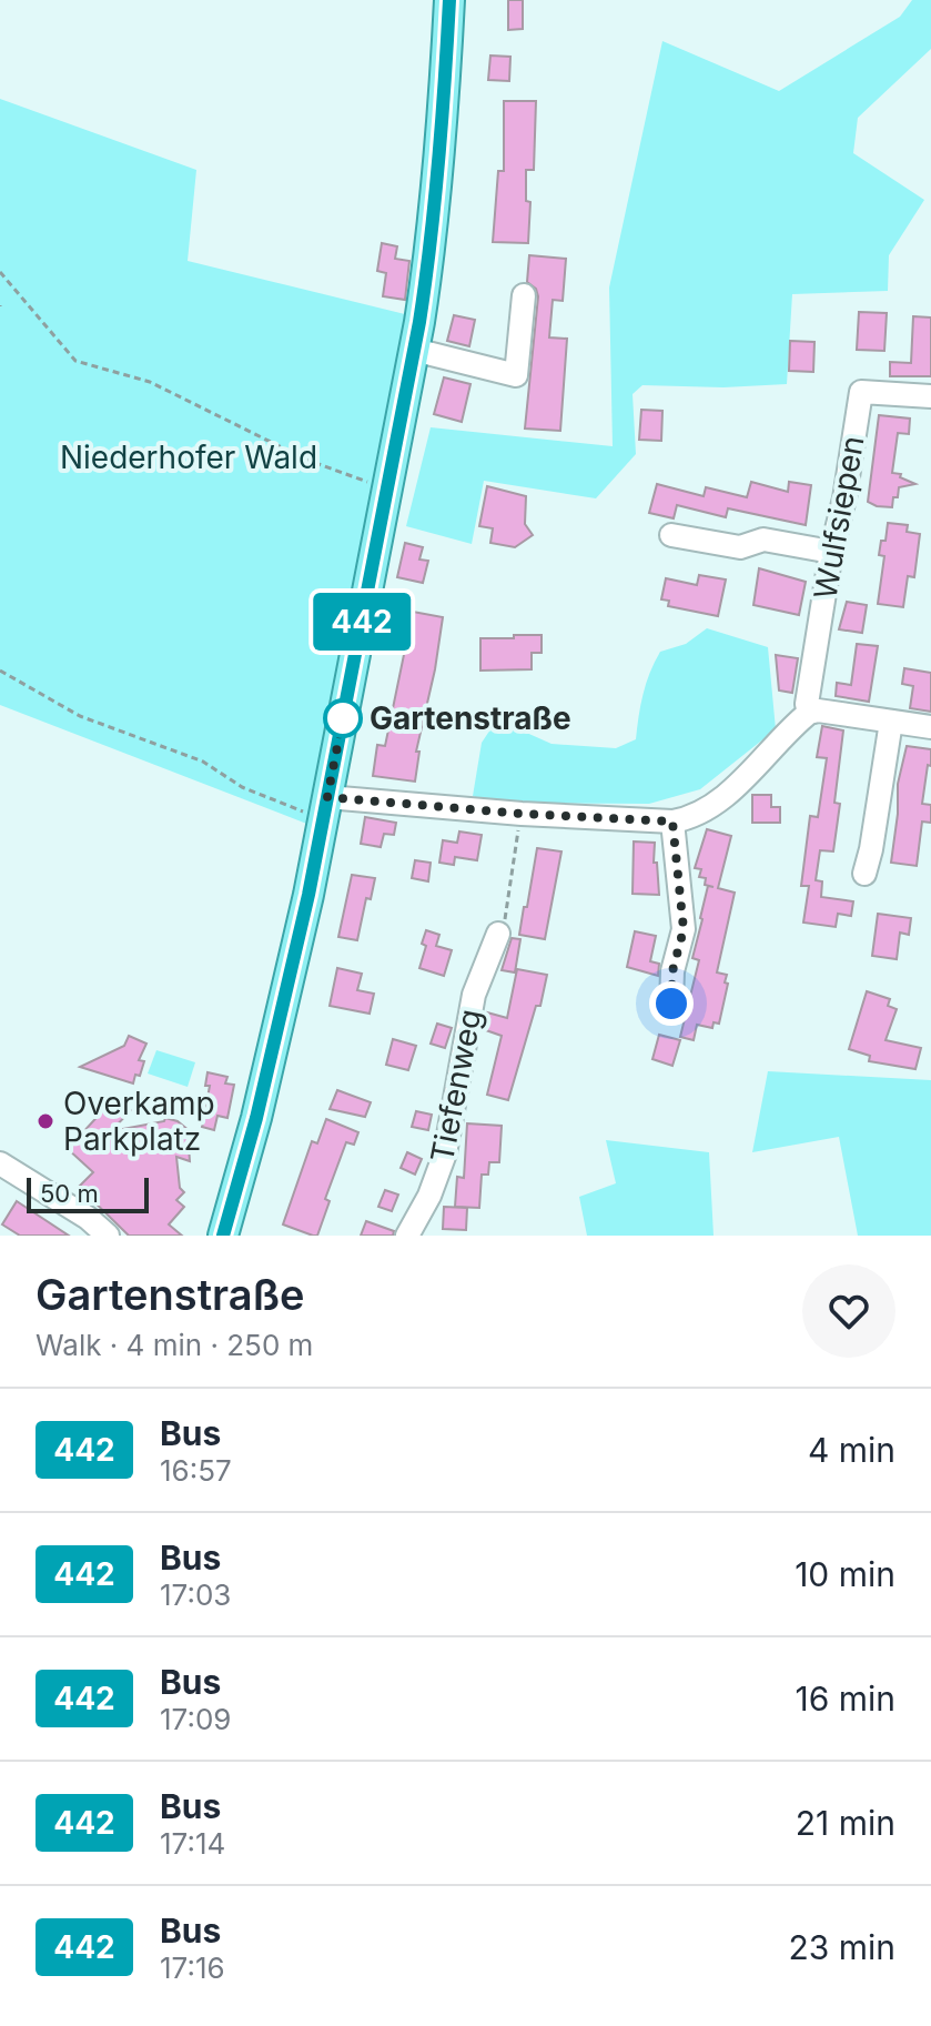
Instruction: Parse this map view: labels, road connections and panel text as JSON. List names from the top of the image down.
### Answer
{
  "streets": {
    "street": ["Wulfsiepen", "Tiefenweg"]
  },
  "parks": ["Niederhofer Wald"],
  "places": ["Gartenstraße", "Overkamp Parkplatz"],
  "lines": ["bus line 442"],
  "scale_bar": "50 m",
  "page": {
    "on_map": "442",
    "scale": "50 m",
    "heading": ["Gartenstraße", "Walk · 4 min · 250 m"],
    "list": [
      {
        "mark": "442",
        "name": "Bus",
        "note": "16:57",
        "value": "4 min"
      },
      {
        "mark": "442",
        "name": "Bus",
        "note": "17:03",
        "value": "10 min"
      },
      {
        "mark": "442",
        "name": "Bus",
        "note": "17:09",
        "value": "16 min"
      },
      {
        "mark": "442",
        "name": "Bus",
        "note": "17:14",
        "value": "21 min"
      },
      {
        "mark": "442",
        "name": "Bus",
        "note": "17:16",
        "value": "23 min"
      }
    ]
  }
}
